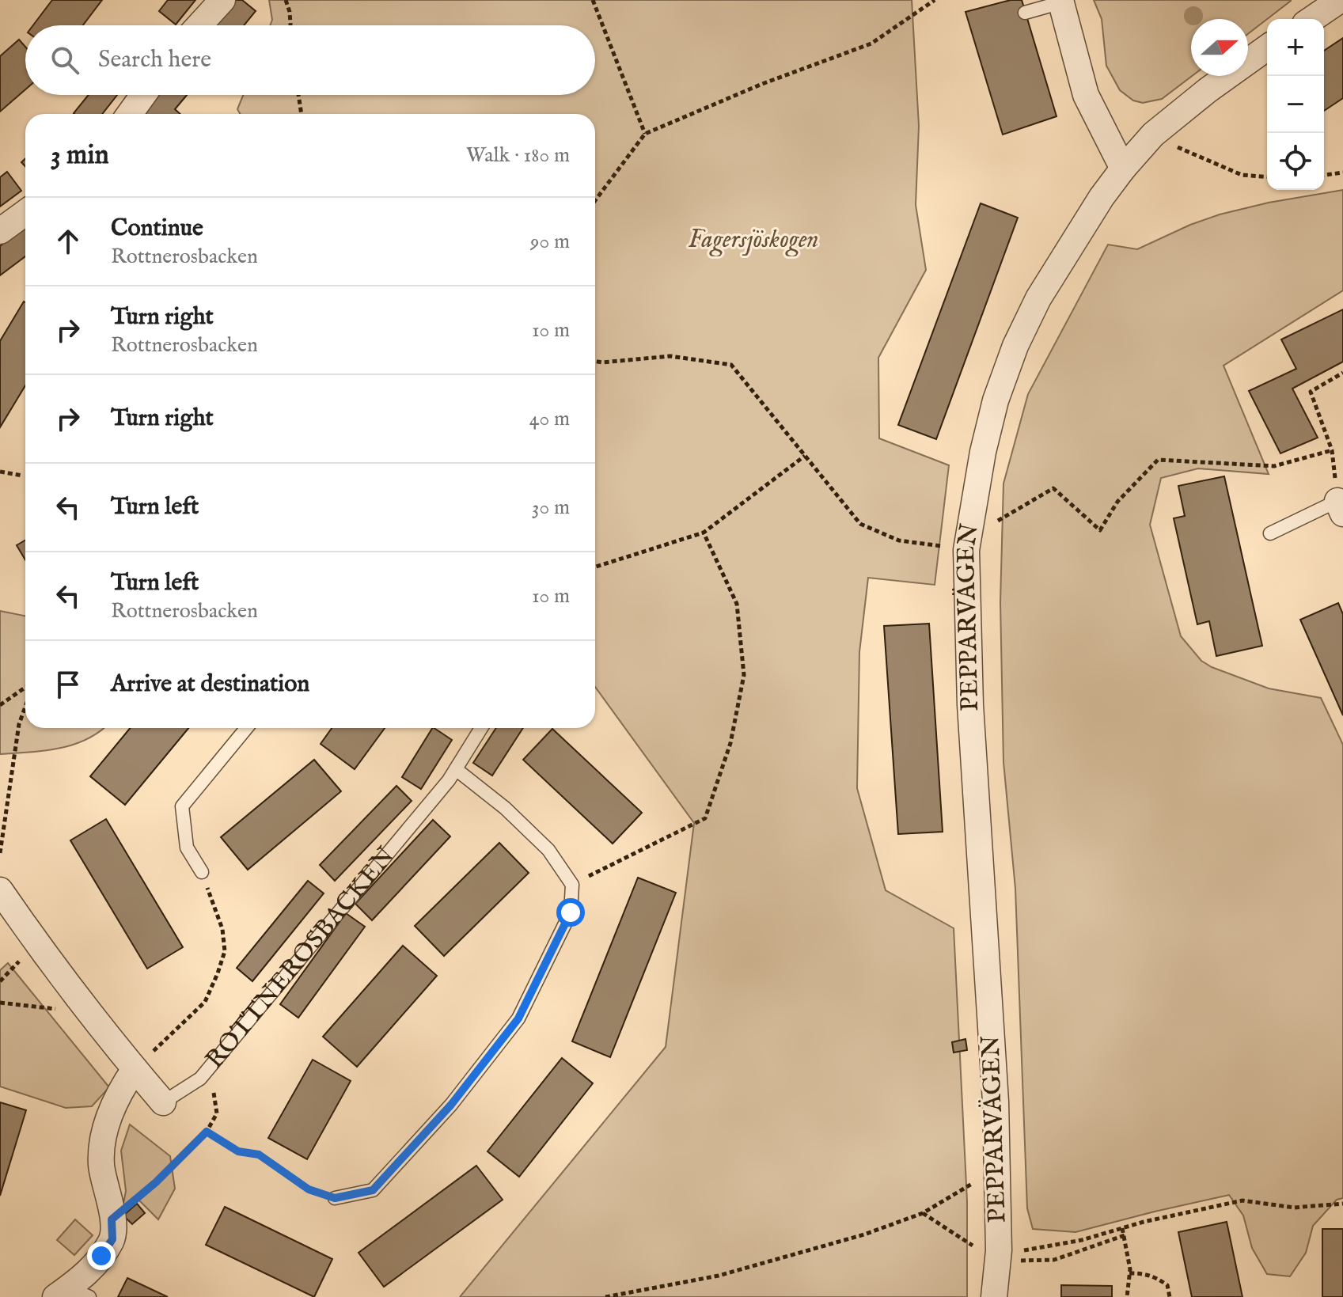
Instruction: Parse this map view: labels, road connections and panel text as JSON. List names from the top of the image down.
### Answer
{
  "streets": {
    "street": ["PEPPARVÄGEN", "ROTTNEROSBACKEN"]
  },
  "parks": ["Fagersjöskogen"],
  "north": "right",
  "page": {
    "map_buttons": ["+", "−"],
    "search": "Search here",
    "heading": ["3 min", "Walk · 180 m"],
    "list": [
      ["Continue", "Rottnerosbacken", "90 m"],
      ["Turn right", "Rottnerosbacken", "10 m"],
      ["Turn right", "40 m"],
      ["Turn left", "30 m"],
      ["Turn left", "Rottnerosbacken", "10 m"],
      "Arrive at destination"
    ]
  }
}
